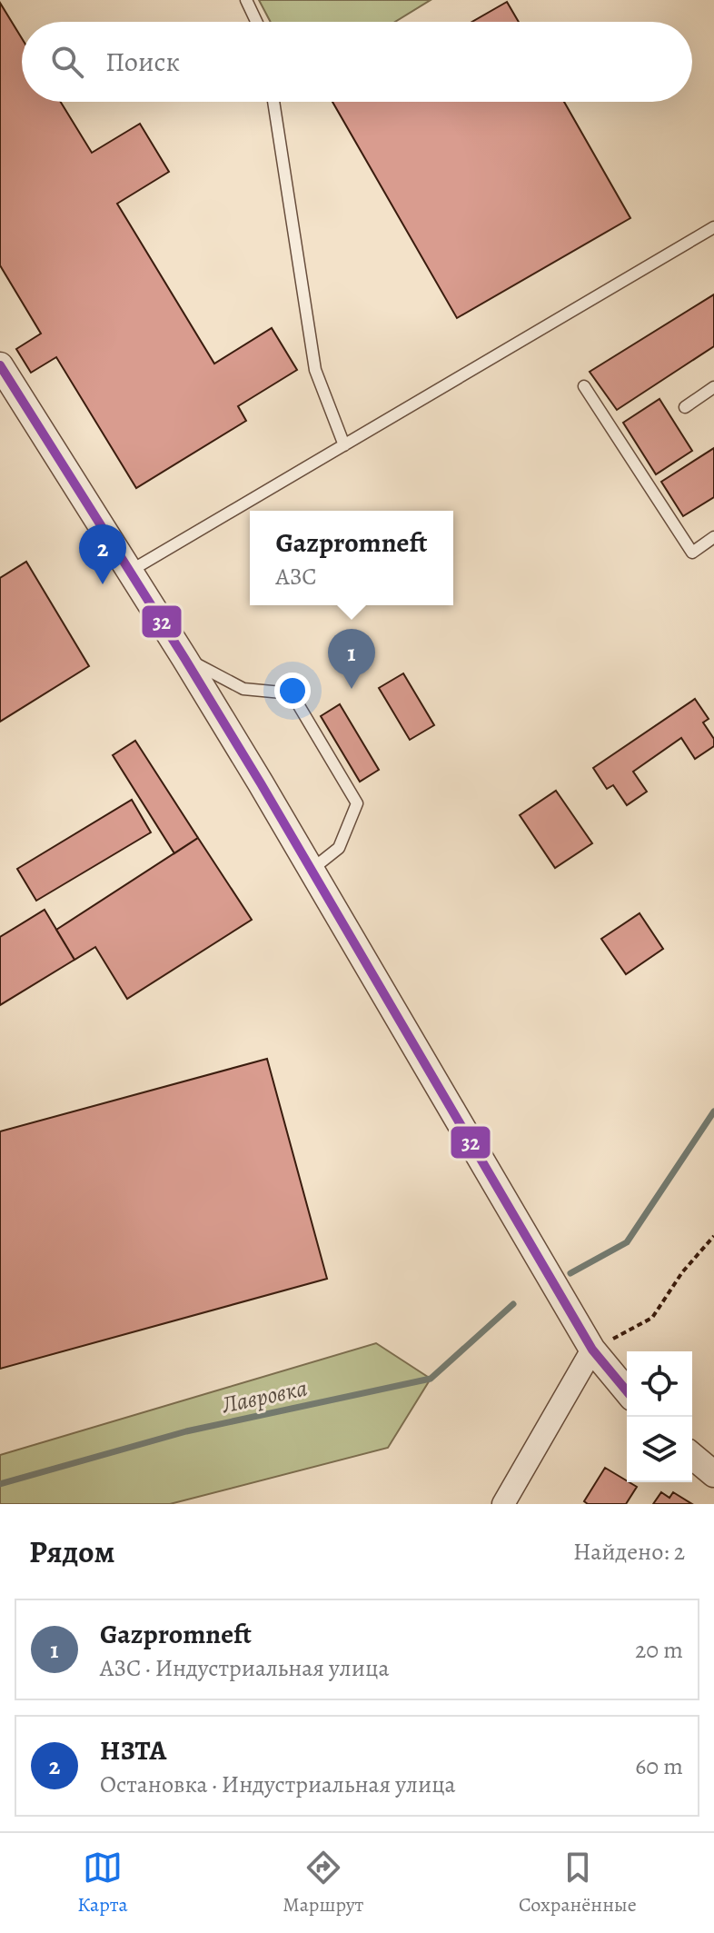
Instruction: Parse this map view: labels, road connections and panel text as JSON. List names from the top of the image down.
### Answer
{
  "water": ["Лавровка"],
  "lines": ["transit line 32"],
  "page": {
    "search": "Поиск",
    "popup": ["Gazpromneft", "АЗС"],
    "pins": ["2", "1"],
    "heading": ["Рядом", "Найдено: 2"],
    "list": [
      {
        "mark": "1",
        "name": "Gazpromneft",
        "note": "АЗС · Индустриальная улица",
        "value": "20 m"
      },
      {
        "mark": "2",
        "name": "НЗТА",
        "note": "Остановка · Индустриальная улица",
        "value": "60 m"
      }
    ],
    "nav": ["Карта", "Маршрут", "Сохранённые"]
  }
}
